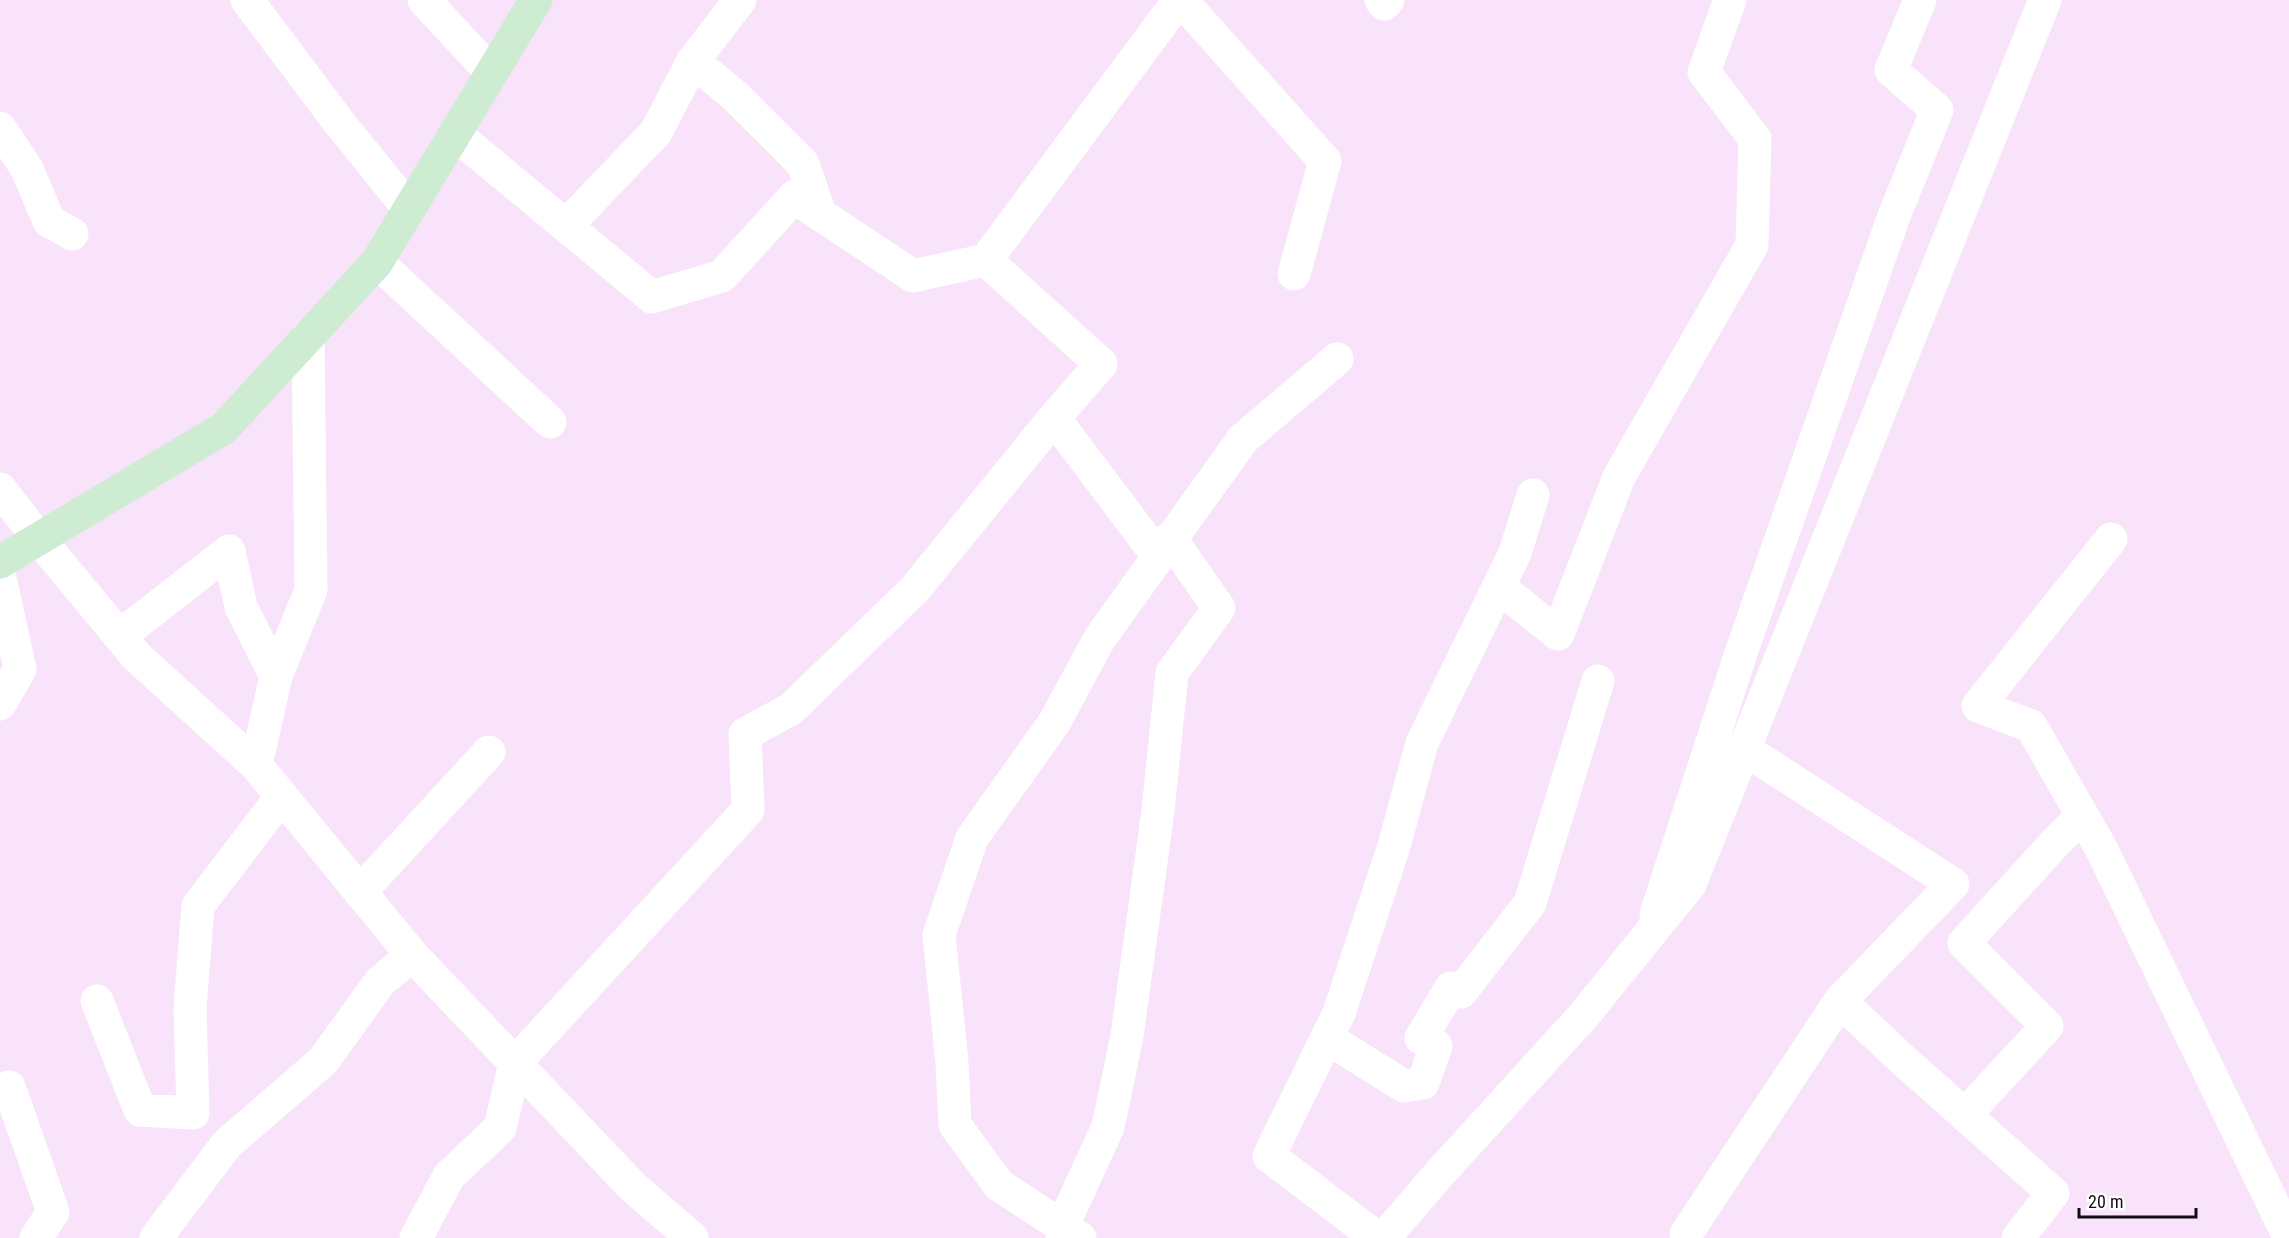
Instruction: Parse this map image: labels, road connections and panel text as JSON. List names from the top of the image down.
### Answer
{
  "scale_bar": "20 m"
}
